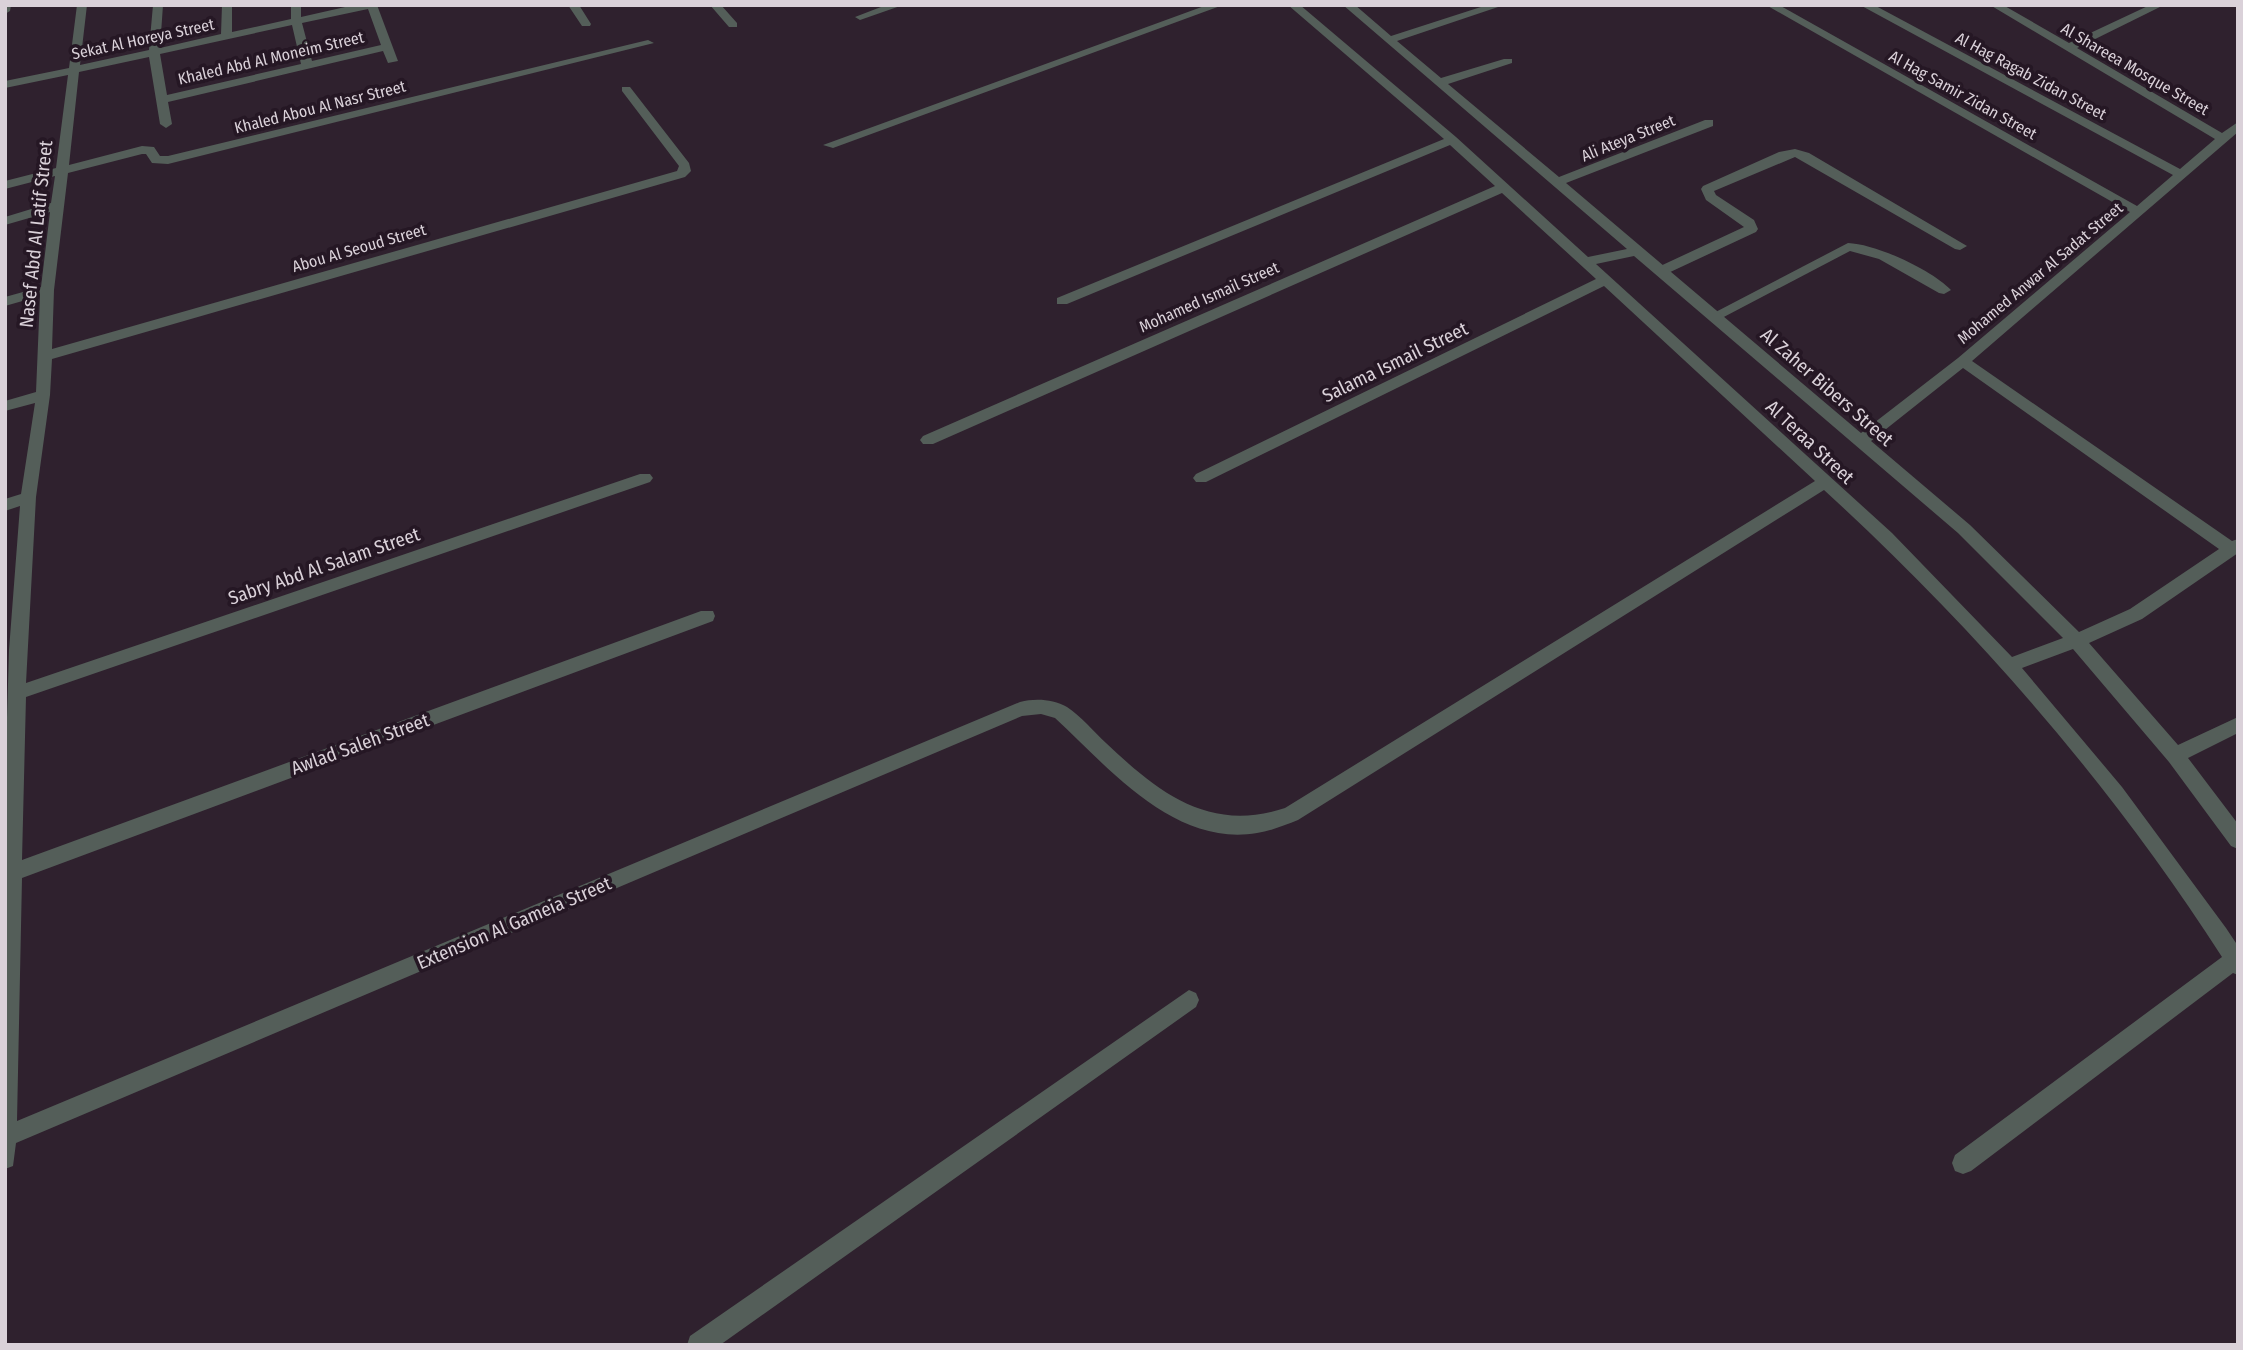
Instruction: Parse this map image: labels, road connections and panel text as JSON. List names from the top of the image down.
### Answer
{
  "streets": {
    "street": [
      "Sekat Al Horeya Street",
      "Khaled Abd Al Moneim Street",
      "Al Shareea Mosque Street",
      "Al Hag Ragab Zidan Street",
      "Al Hag Samir Zidan Street",
      "Khaled Abou Al Nasr Street",
      "Ali Ateya Street",
      "Nasef Abd Al Latif Street",
      "Abou Al Seoud Street",
      "Mohamed Anwar Al Sadat Street",
      "Mohamed Ismail Street",
      "Salama Ismail Street",
      "Al Zaher Bibers Street",
      "Al Teraa Street",
      "Sabry Abd Al Salam Street",
      "Awlad Saleh Street",
      "Extension Al Gameia Street"
    ]
  },
  "crossings": [
    ["Sekat Al Horeya Street", "Nasef Abd Al Latif Street"],
    ["Al Shareea Mosque Street", "Mohamed Anwar Al Sadat Street"],
    ["Al Hag Ragab Zidan Street", "Mohamed Anwar Al Sadat Street"],
    ["Al Hag Samir Zidan Street", "Mohamed Anwar Al Sadat Street"],
    ["Khaled Abou Al Nasr Street", "Nasef Abd Al Latif Street"],
    ["Ali Ateya Street", "Al Zaher Bibers Street"],
    ["Nasef Abd Al Latif Street", "Abou Al Seoud Street"],
    ["Nasef Abd Al Latif Street", "Sabry Abd Al Salam Street"],
    ["Nasef Abd Al Latif Street", "Awlad Saleh Street"],
    ["Nasef Abd Al Latif Street", "Extension Al Gameia Street"],
    ["Mohamed Anwar Al Sadat Street", "Al Zaher Bibers Street"],
    ["Mohamed Ismail Street", "Al Teraa Street"],
    ["Salama Ismail Street", "Al Teraa Street"],
    ["Al Teraa Street", "Extension Al Gameia Street"]
  ]
}
